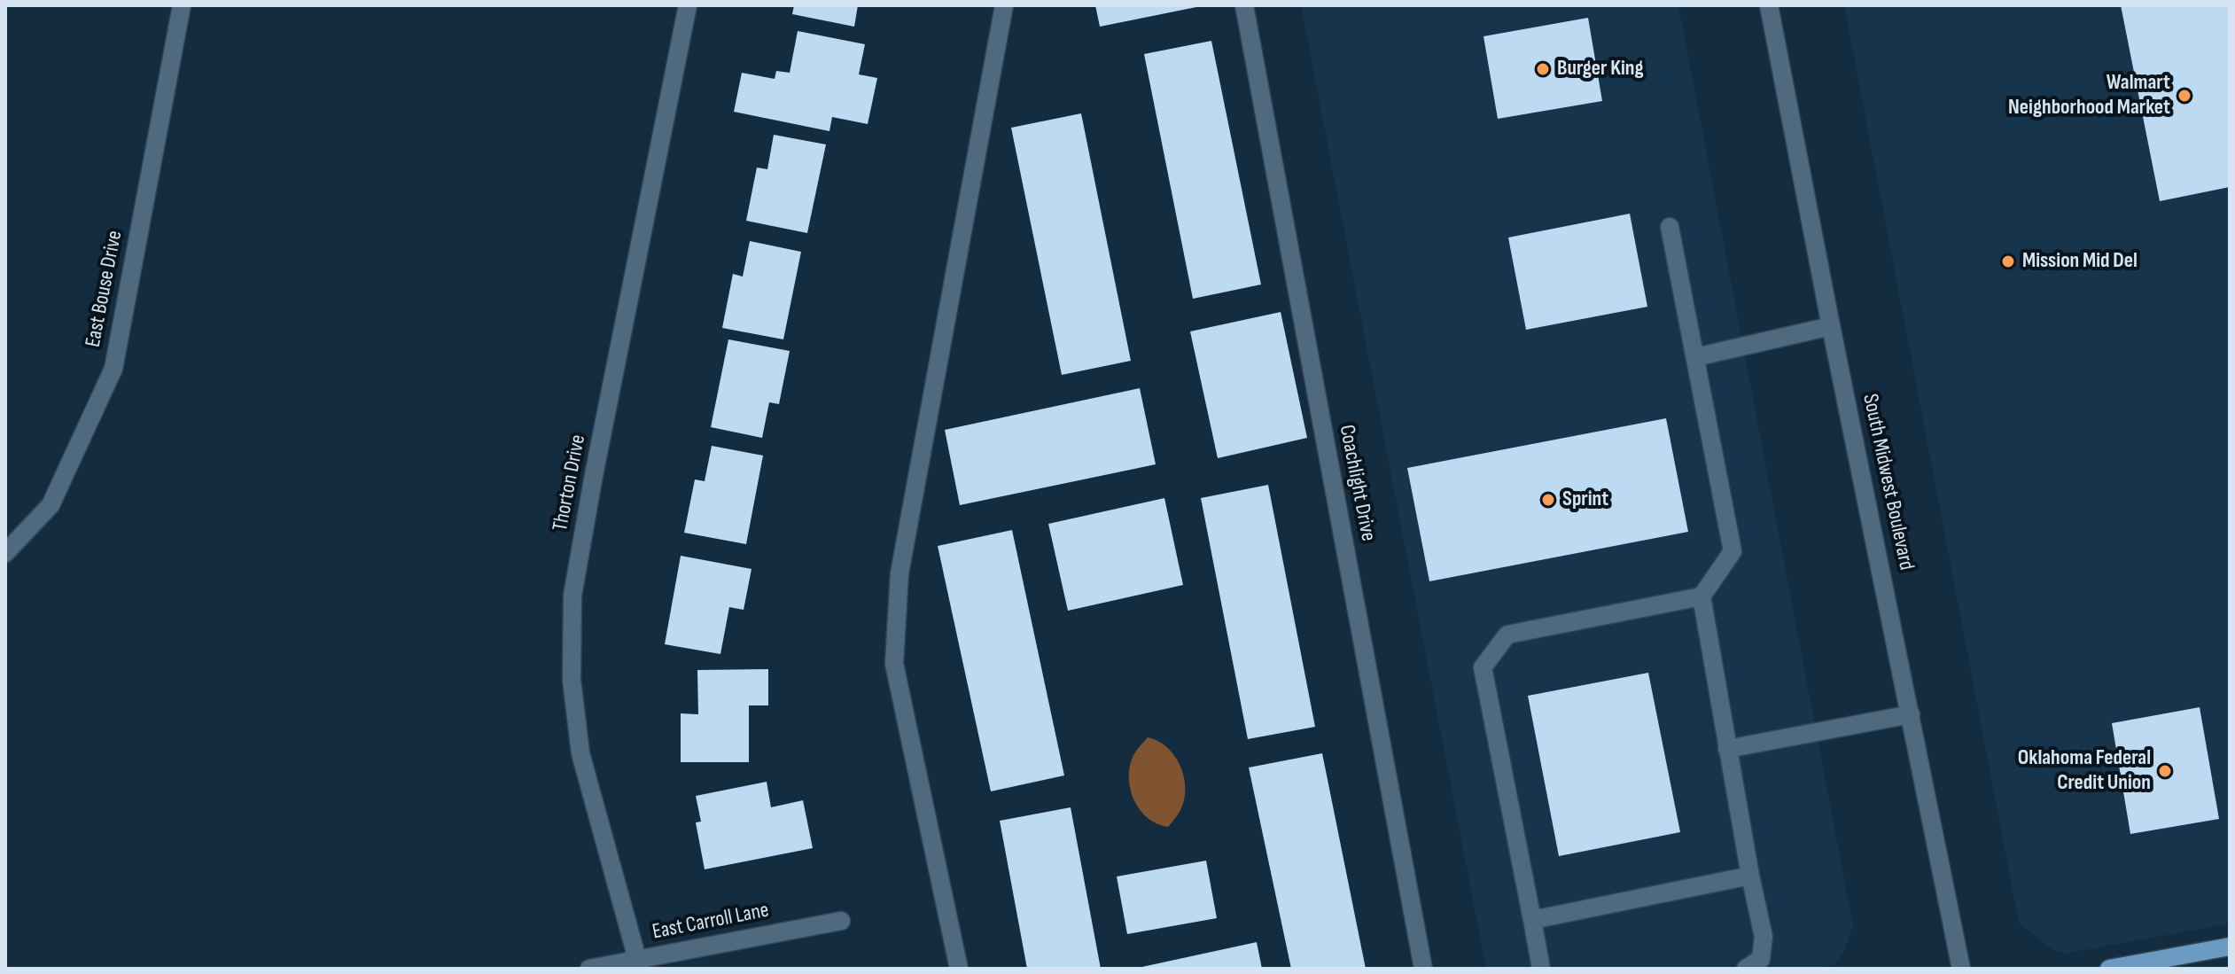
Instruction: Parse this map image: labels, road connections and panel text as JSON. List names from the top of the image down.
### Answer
{
  "streets": {
    "street": [
      "East Bouse Drive",
      "South Midwest Boulevard",
      "Thorton Drive",
      "Coachlight Drive",
      "East Carroll Lane"
    ]
  },
  "crossings": [
    ["Thorton Drive", "East Carroll Lane"]
  ],
  "places": [
    "Burger King",
    "Walmart Neighborhood Market",
    "Mission Mid Del",
    "Sprint",
    "Oklahoma Federal Credit Union"
  ]
}
